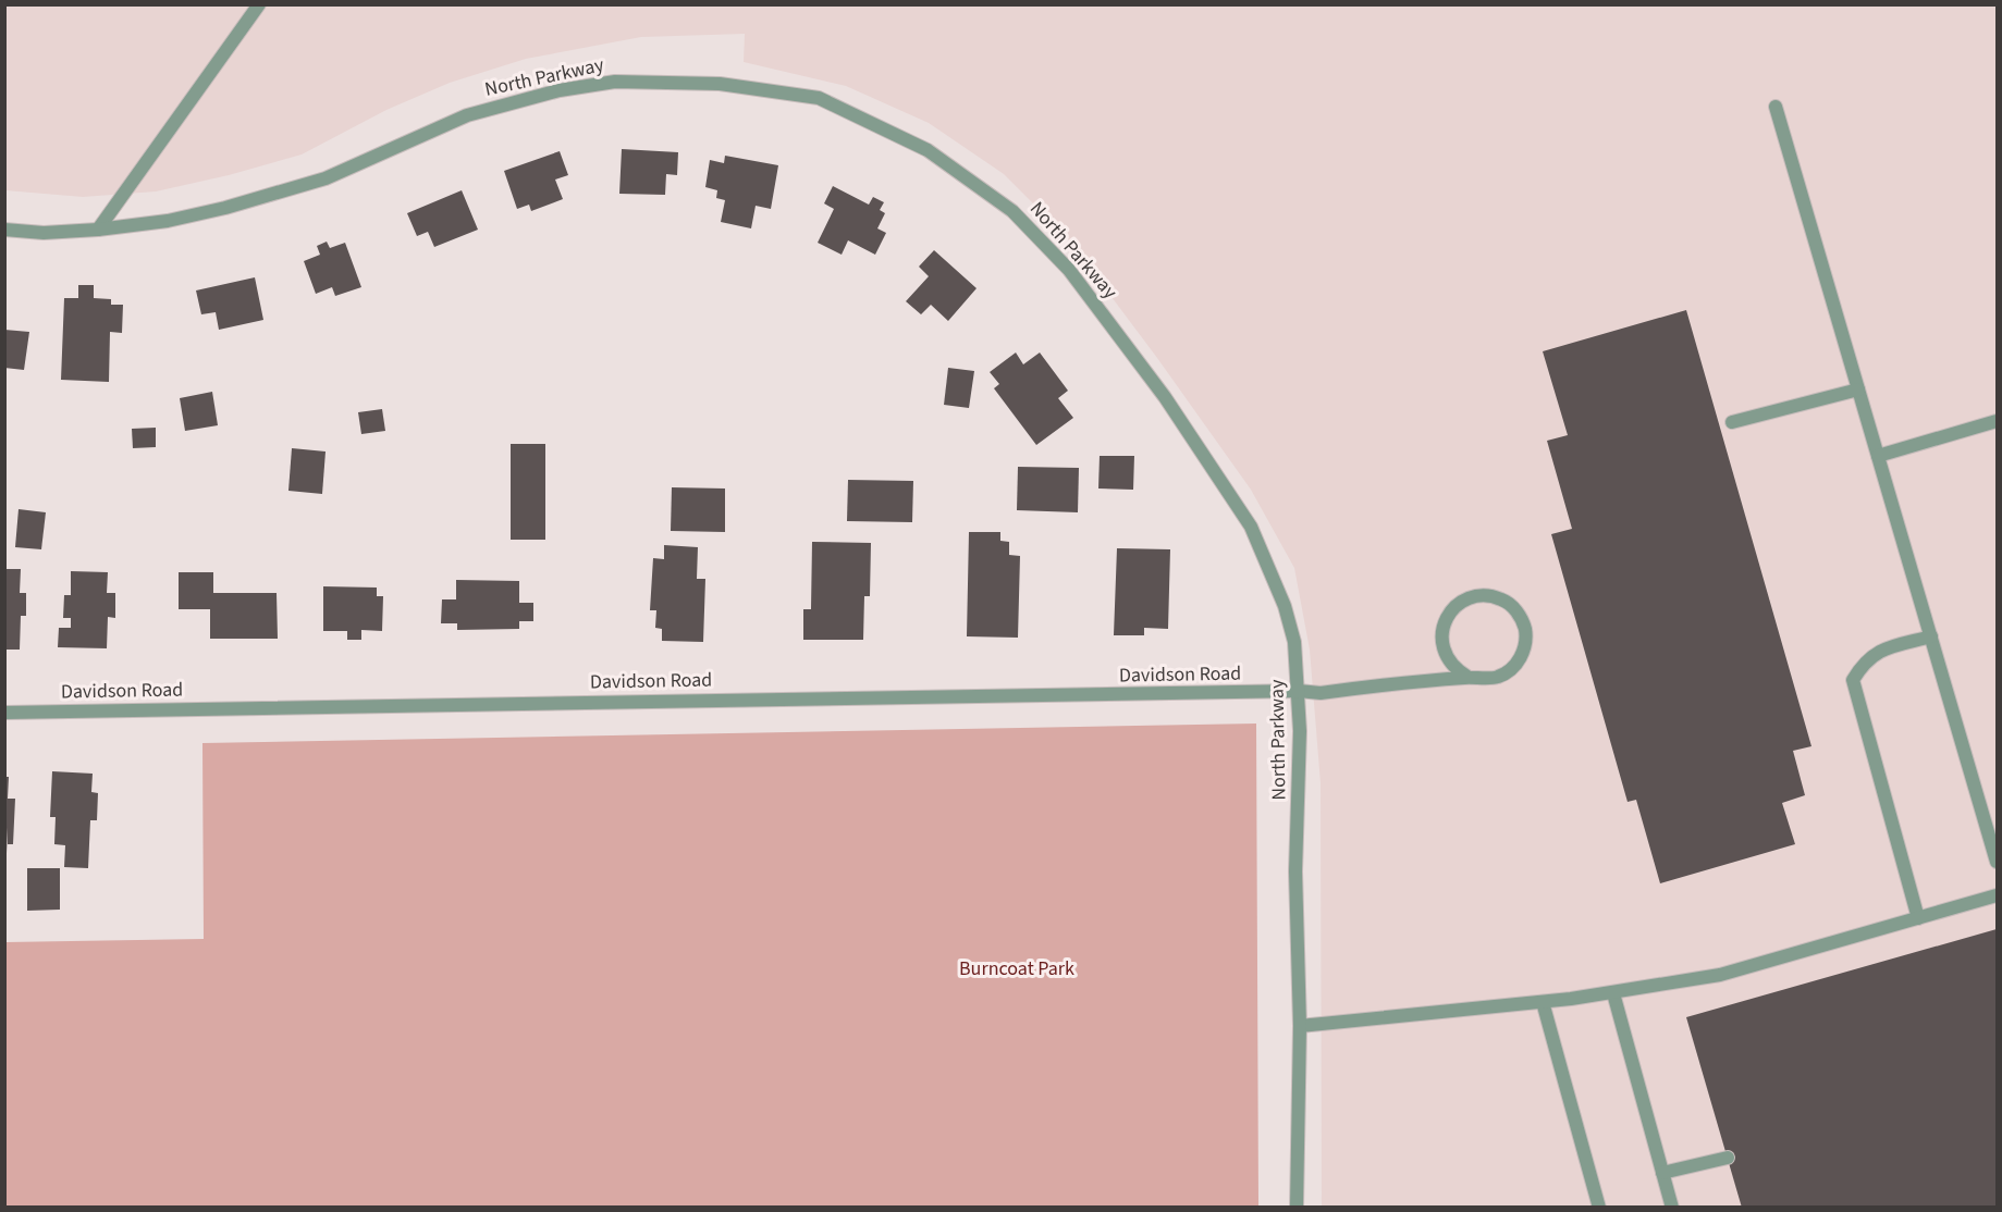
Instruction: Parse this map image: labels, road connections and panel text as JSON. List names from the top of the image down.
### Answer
{
  "streets": {
    "street": ["North Parkway", "Davidson Road"]
  },
  "crossings": [
    ["North Parkway", "Davidson Road"]
  ],
  "parks": ["Burncoat Park"]
}
